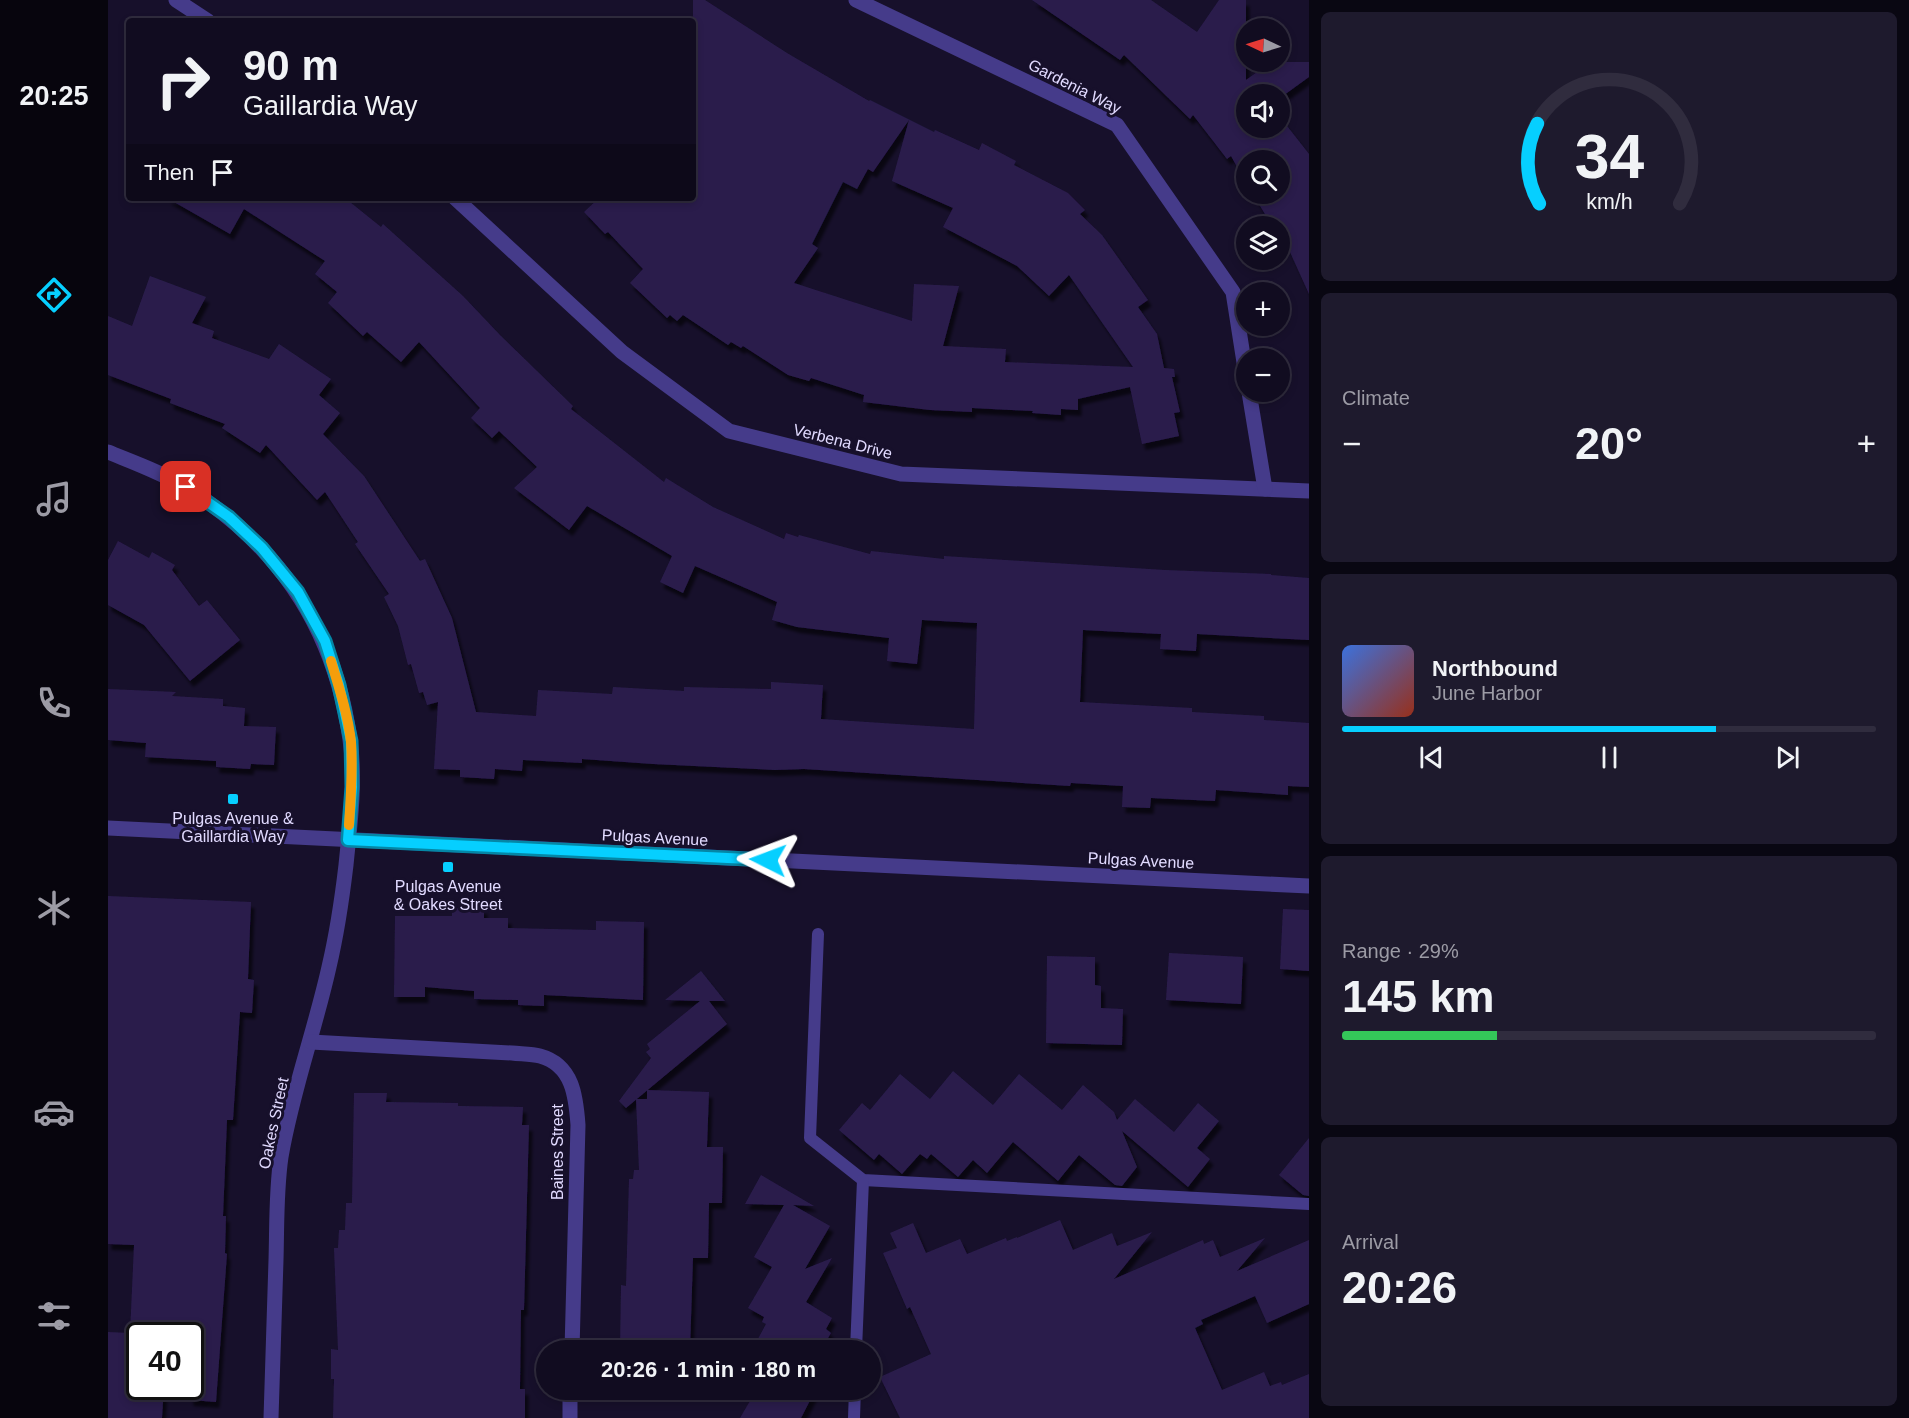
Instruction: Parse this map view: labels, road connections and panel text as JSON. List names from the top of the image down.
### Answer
{
  "streets": {
    "street": [
      "Gardenia Way",
      "Verbena Drive",
      "Pulgas Avenue",
      "Oakes Street",
      "Baines Street"
    ]
  },
  "crossings": [
    ["Pulgas Avenue", "Oakes Street"],
    ["Oakes Street", "Baines Street"]
  ],
  "places": {
    "transit": ["Pulgas Avenue & Gaillardia Way", "Pulgas Avenue & Oakes Street"]
  },
  "north": "left",
  "page": {
    "tabs": "20:25",
    "map_buttons": ["+", "−"],
    "turn": ["90 m", "Gaillardia Way"],
    "then": "Then",
    "tile": [
      "Climate",
      ["Range · 29%", "145 km"],
      ["Arrival", "20:26"]
    ],
    "heat": ["−", "20°", "+"],
    "song": ["Northbound", "June Harbor"],
    "limit": "40",
    "trip": "20:26 · 1 min · 180 m",
    "gauge": ["34", "km/h"]
  }
}
